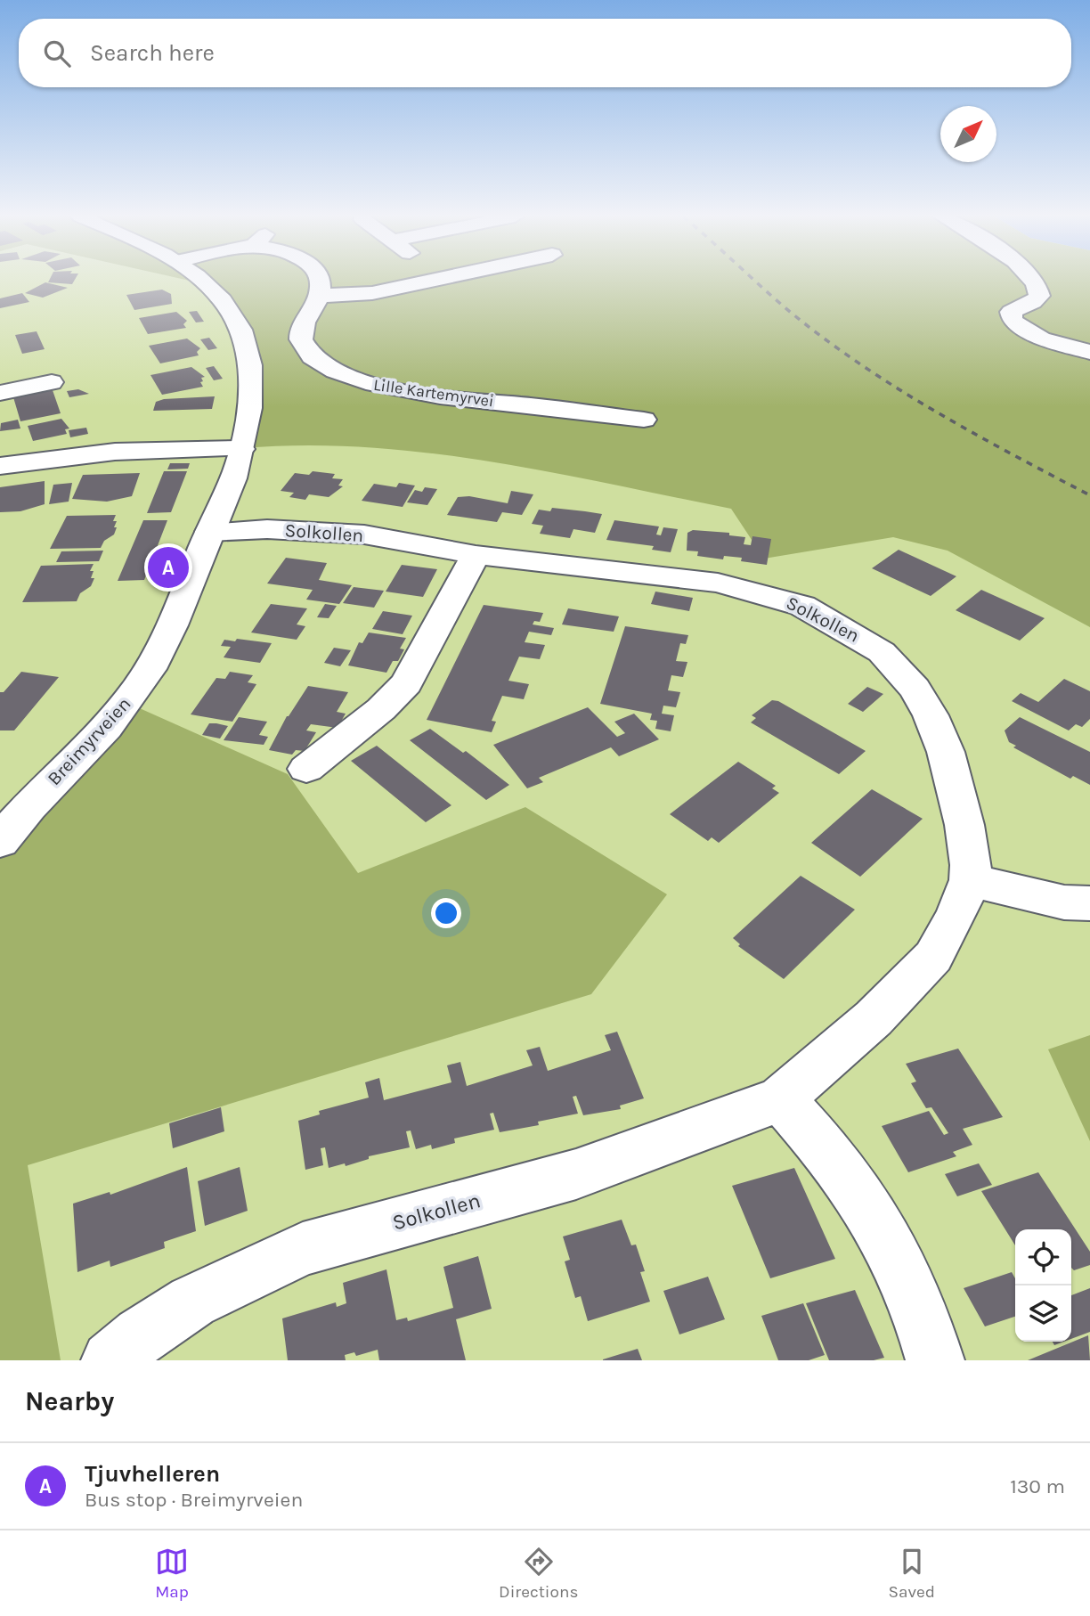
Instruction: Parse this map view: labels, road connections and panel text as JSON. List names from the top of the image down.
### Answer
{
  "streets": {
    "street": ["Lille Kartemyrvei", "Solkollen", "Breimyrveien"]
  },
  "crossings": [
    ["Solkollen", "Breimyrveien"]
  ],
  "north": "top right",
  "page": {
    "search": "Search here",
    "pins": "A",
    "heading": "Nearby",
    "list": [
      {
        "mark": "A",
        "name": "Tjuvhelleren",
        "note": "Bus stop · Breimyrveien",
        "value": "130 m"
      }
    ],
    "nav": ["Map", "Directions", "Saved"]
  }
}
